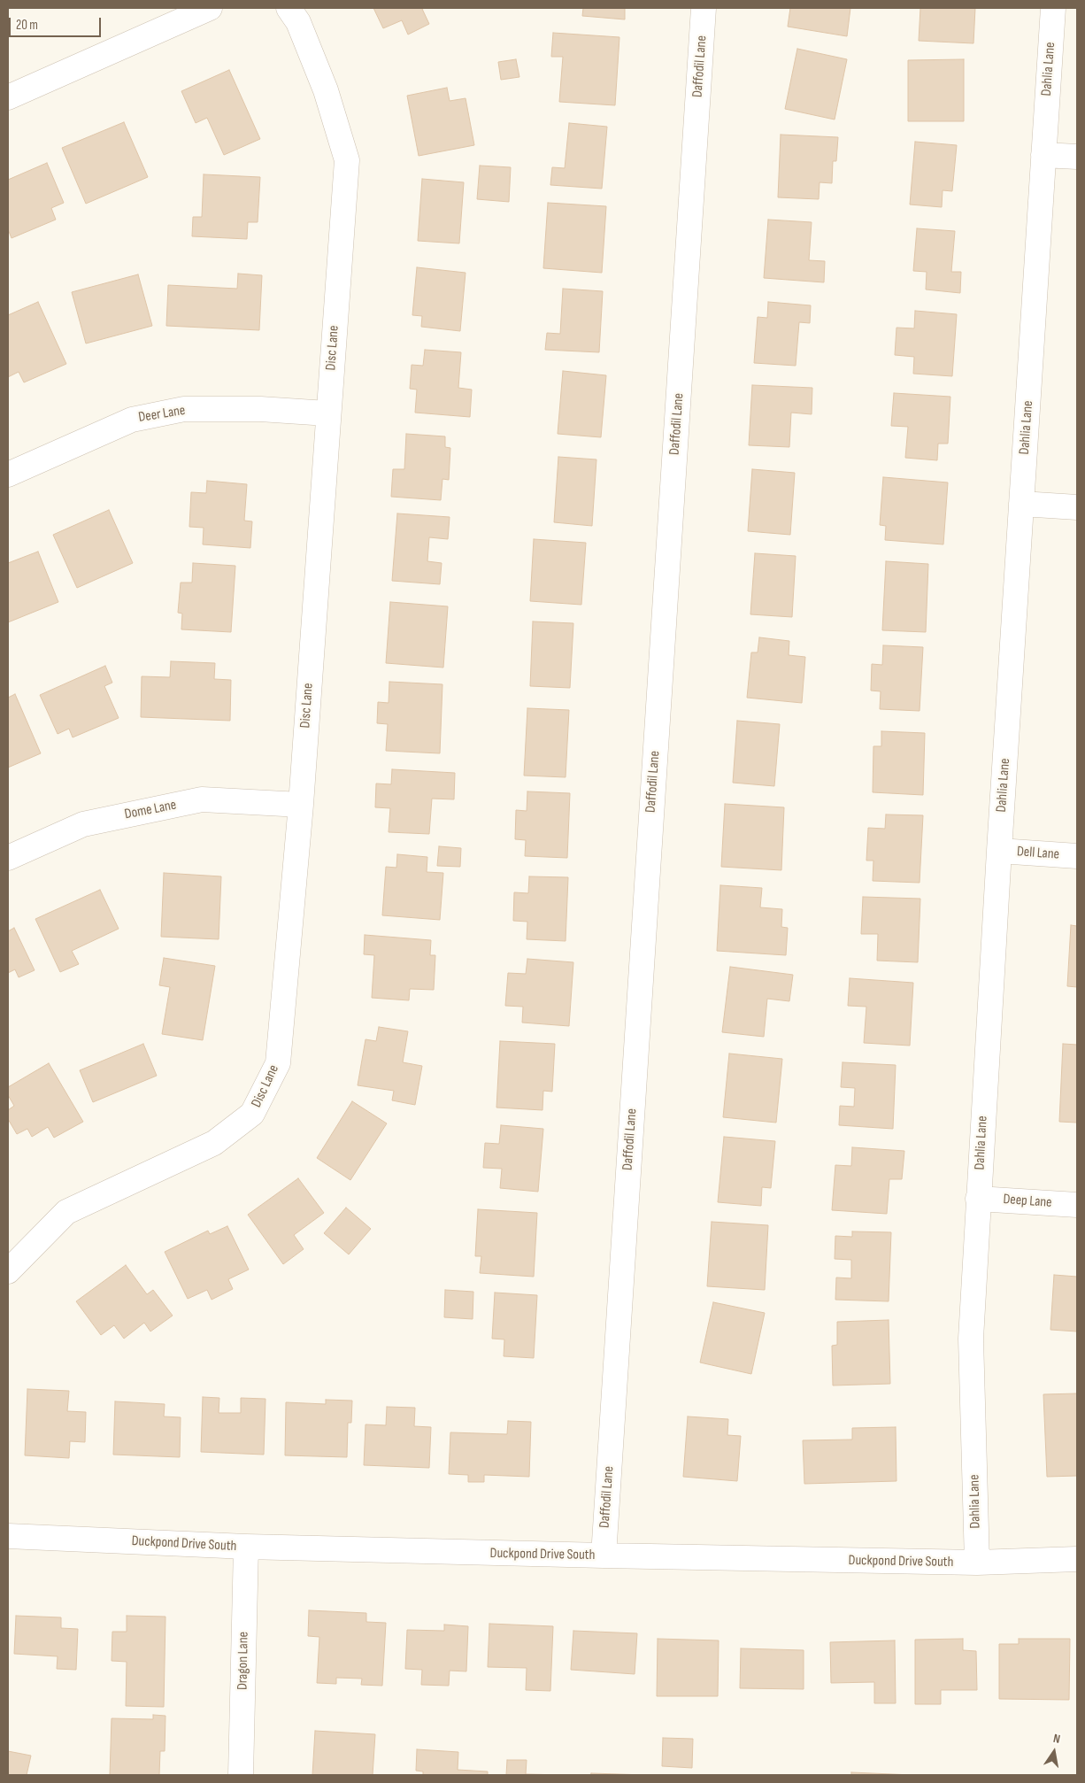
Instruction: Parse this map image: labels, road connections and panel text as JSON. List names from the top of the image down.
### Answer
{
  "streets": {
    "street": [
      "Daffodil Lane",
      "Dahlia Lane",
      "Disc Lane",
      "Deer Lane",
      "Dome Lane",
      "Dell Lane",
      "Deep Lane",
      "Duckpond Drive South",
      "Dragon Lane"
    ]
  },
  "crossings": [
    ["Daffodil Lane", "Duckpond Drive South"],
    ["Dahlia Lane", "Dell Lane"],
    ["Dahlia Lane", "Deep Lane"],
    ["Dahlia Lane", "Duckpond Drive South"],
    ["Disc Lane", "Deer Lane"],
    ["Disc Lane", "Dome Lane"],
    ["Duckpond Drive South", "Dragon Lane"]
  ],
  "scale_bar": "20 m",
  "north": "top"
}
